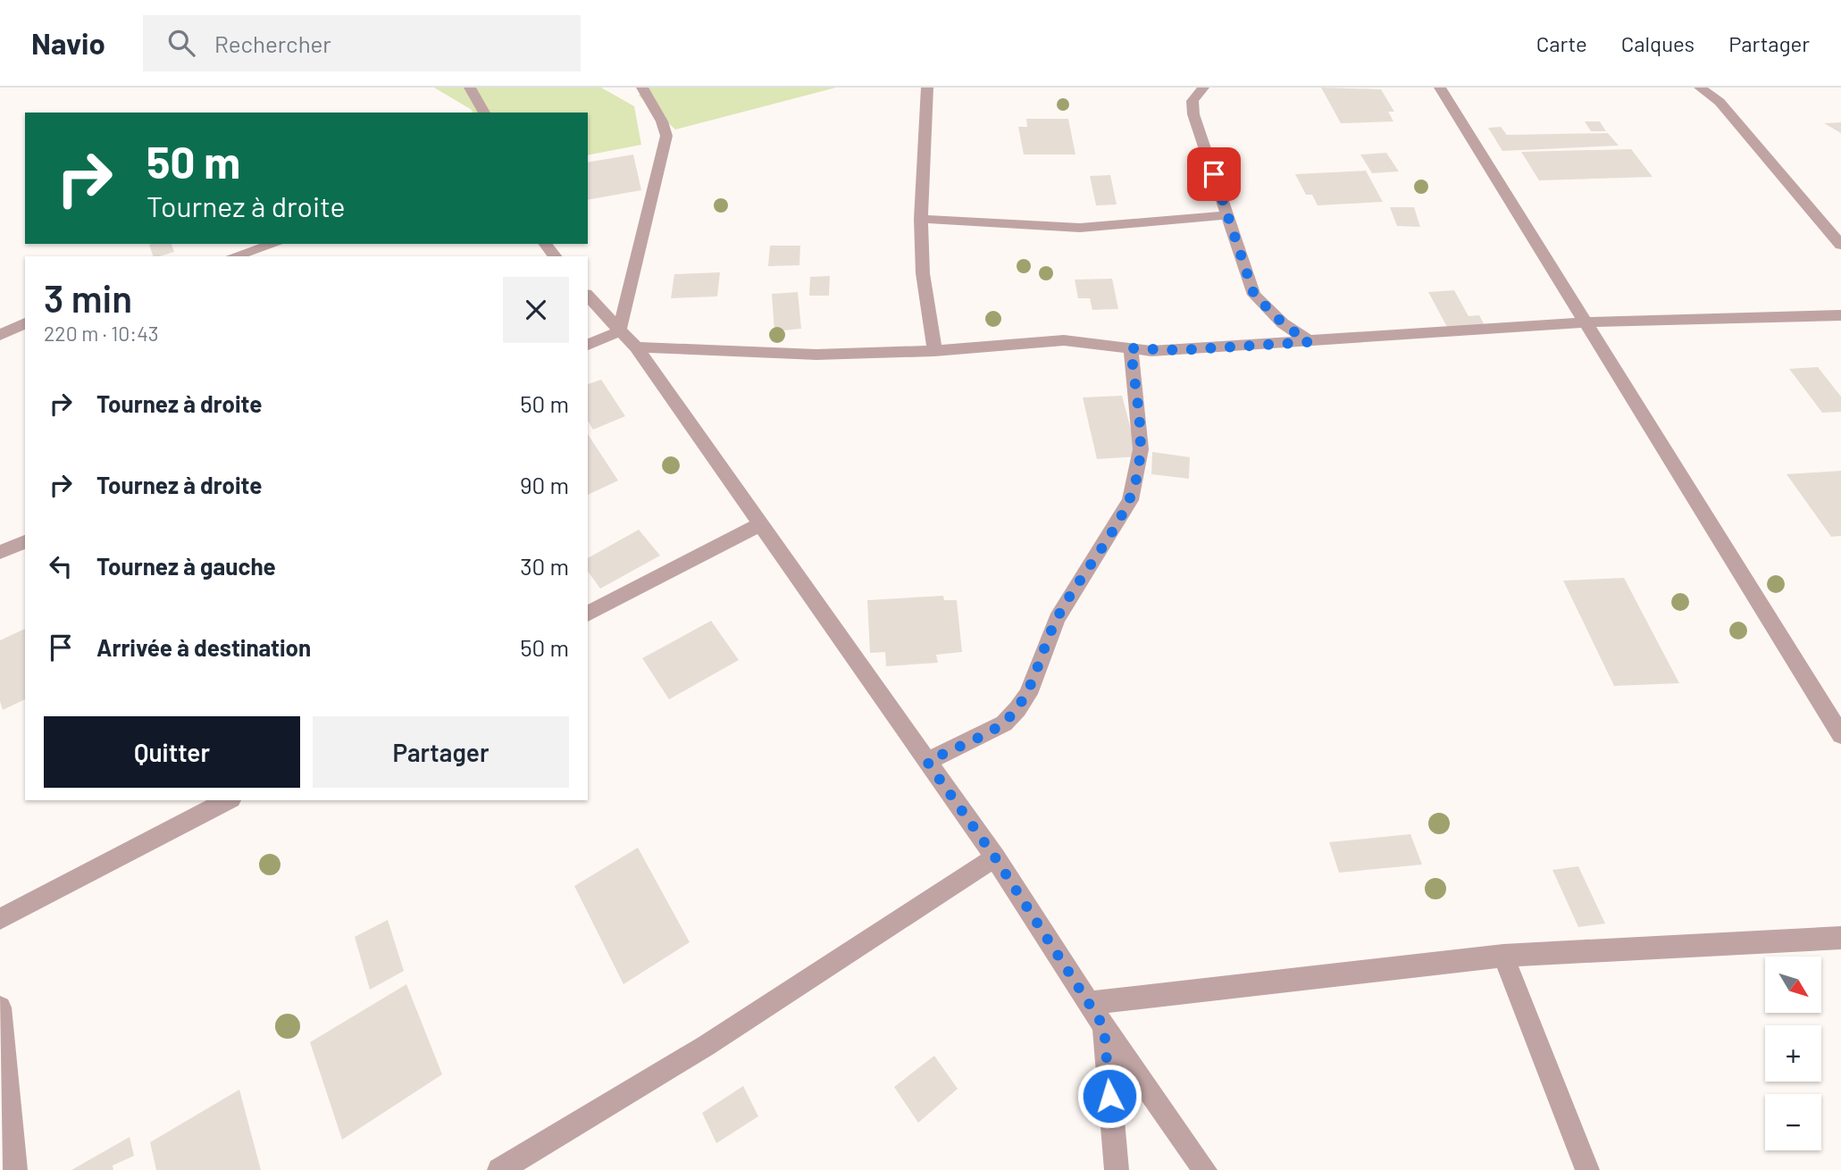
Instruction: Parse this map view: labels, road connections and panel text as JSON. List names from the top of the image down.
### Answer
{
  "north": "bottom right",
  "page": {
    "header": "Navio",
    "search": "Rechercher",
    "nav": ["Carte", "Calques", "Partager"],
    "turn": ["50 m", "Tournez à droite"],
    "heading": ["3 min", "220 m · 10:43"],
    "list": [
      {
        "name": "Tournez à droite",
        "value": "50 m"
      },
      {
        "name": "Tournez à droite",
        "value": "90 m"
      },
      {
        "name": "Tournez à gauche",
        "value": "30 m"
      },
      {
        "name": "Arrivée à destination",
        "value": "50 m"
      }
    ],
    "buttons": ["Quitter", "Partager"],
    "map_buttons": ["+", "−"]
  }
}
